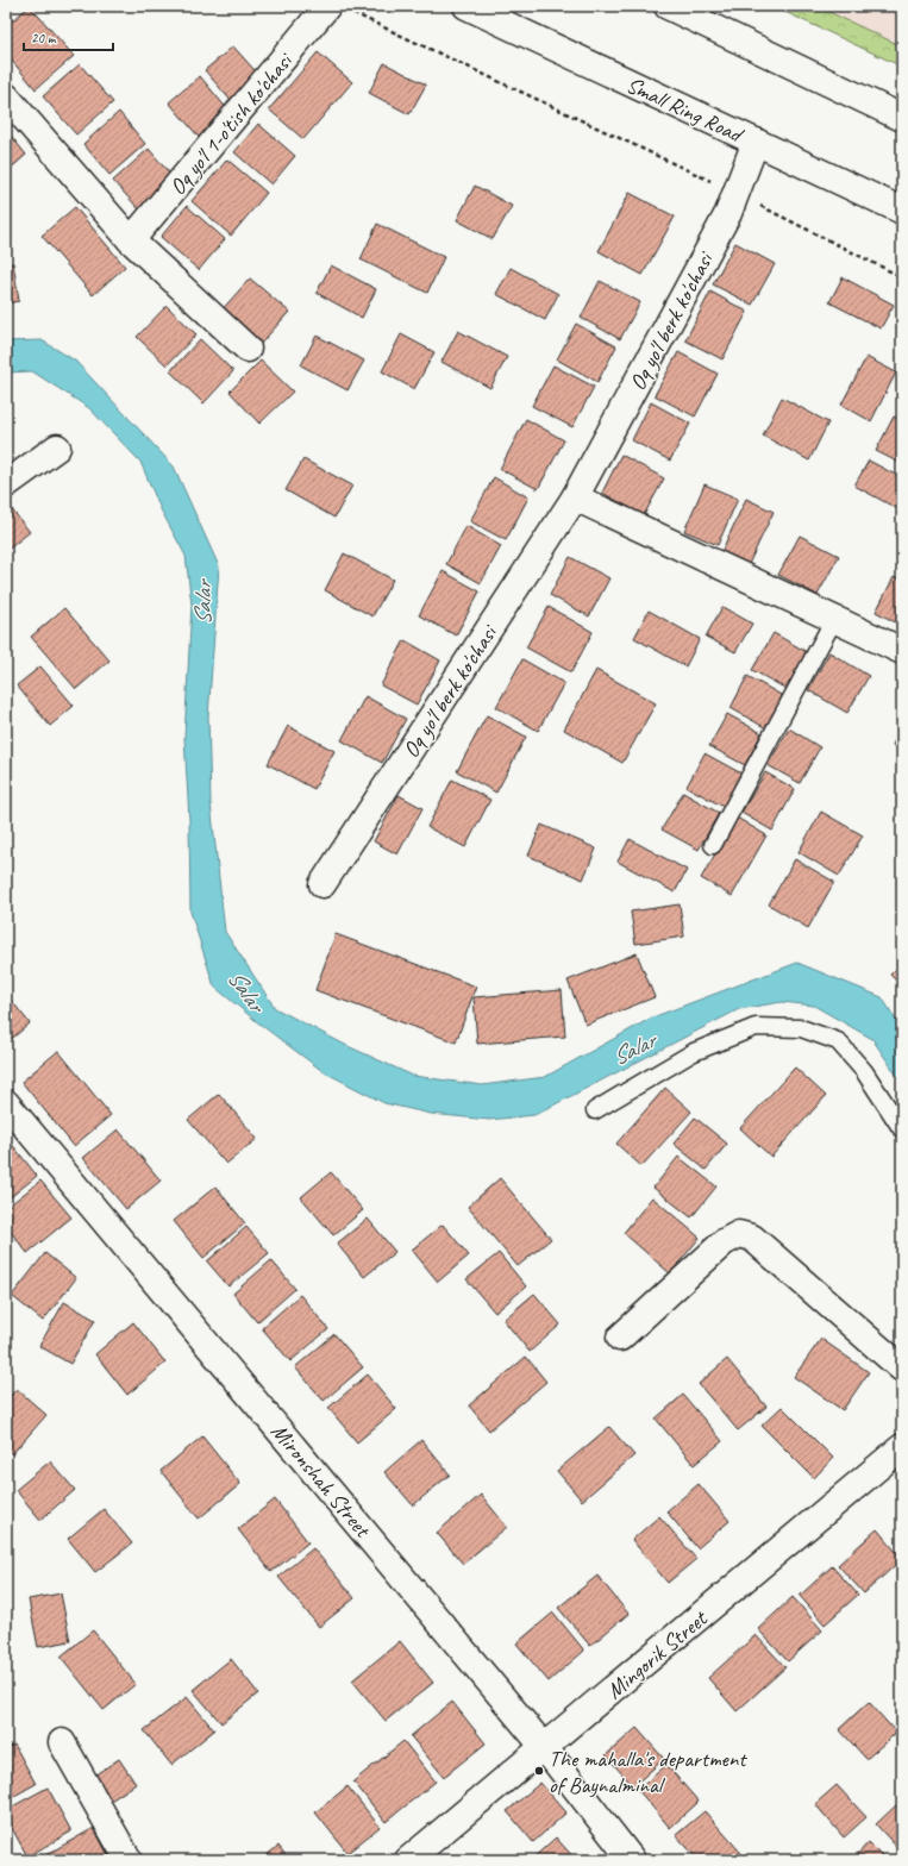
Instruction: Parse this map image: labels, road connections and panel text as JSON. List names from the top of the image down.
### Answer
{
  "streets": {
    "main road": [
      "Small Ring Road",
      "Oq yo'l 1-o'tish ko'chasi",
      "Oq yo'l berk ko'chasi",
      "Mironshah Street",
      "Mingorik Street"
    ]
  },
  "crossings": [
    ["Small Ring Road", "Oq yo'l berk ko'chasi"],
    ["Mironshah Street", "Mingorik Street"]
  ],
  "water": ["Salar"],
  "places": ["The mahalla's department of Baynalminal"],
  "scale_bar": "20 m"
}
